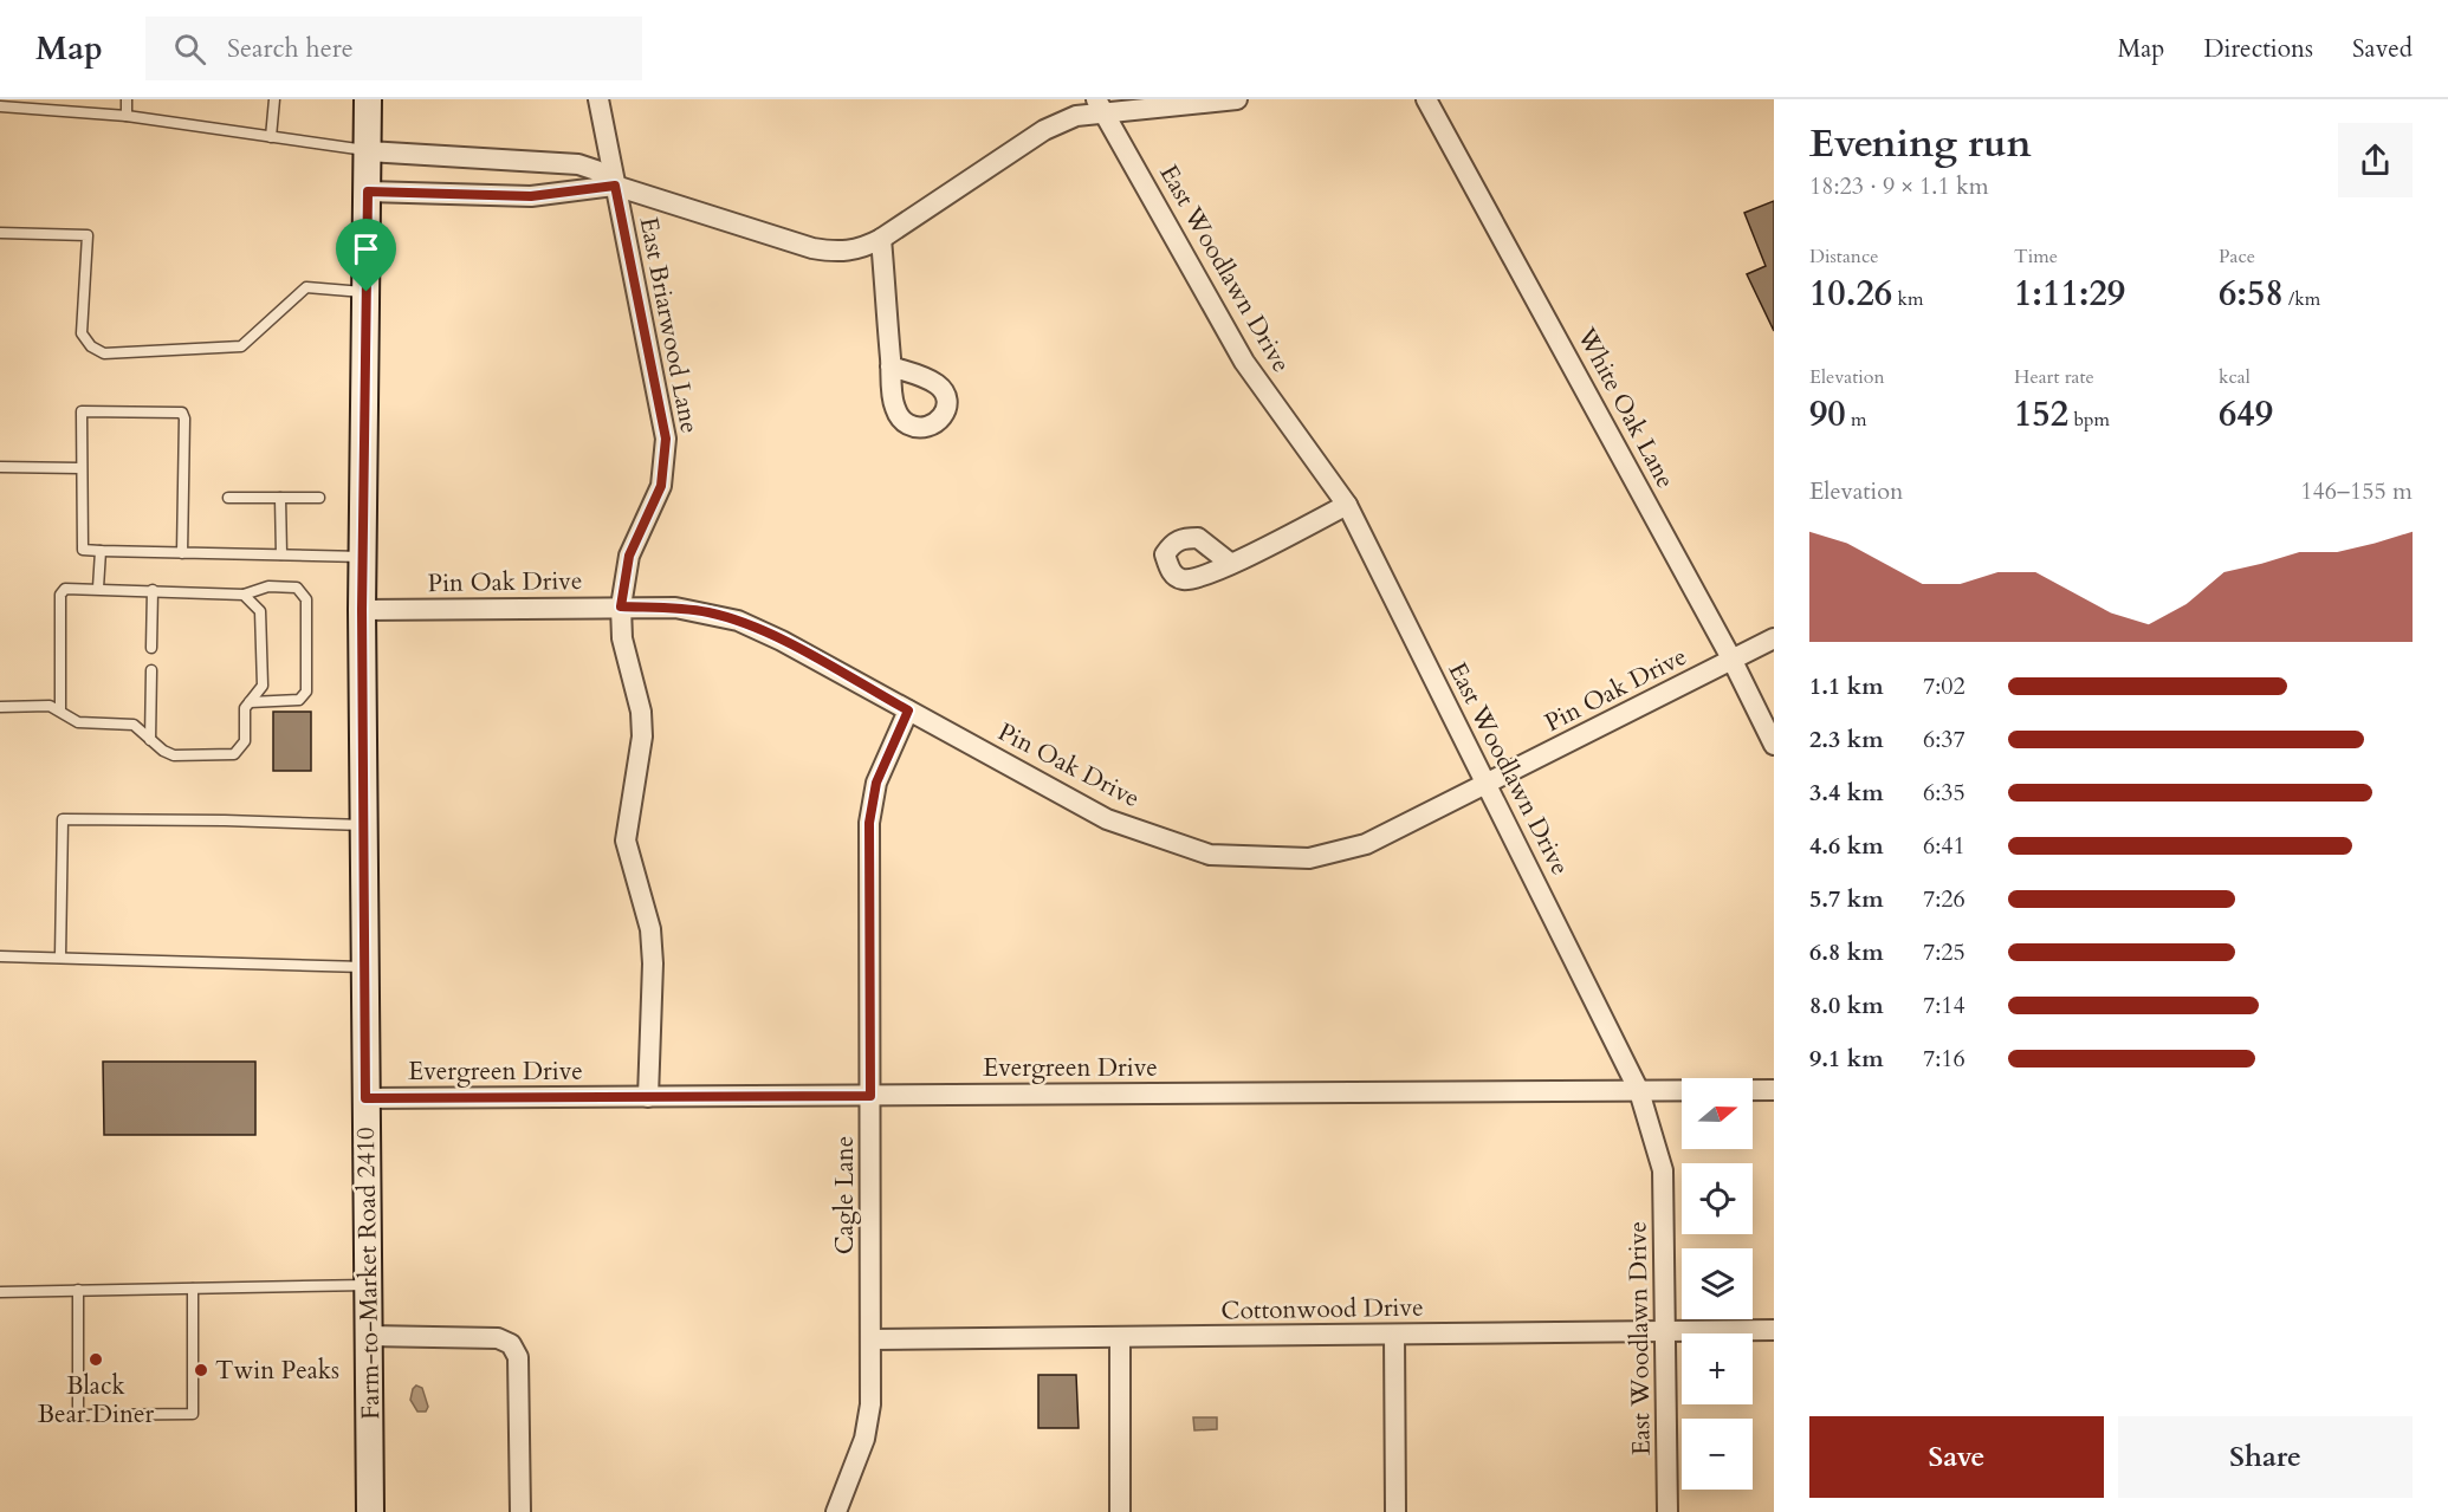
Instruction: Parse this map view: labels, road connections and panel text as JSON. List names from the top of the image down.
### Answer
{
  "streets": {
    "main road": ["Farm-to-Market Road 2410"],
    "street": [
      "East Woodlawn Drive",
      "East Briarwood Lane",
      "White Oak Lane",
      "Pin Oak Drive",
      "Evergreen Drive",
      "Cagle Lane",
      "Cottonwood Drive"
    ]
  },
  "crossings": [
    ["East Woodlawn Drive", "Pin Oak Drive"],
    ["East Woodlawn Drive", "Evergreen Drive"],
    ["East Woodlawn Drive", "Cottonwood Drive"],
    ["East Briarwood Lane", "Pin Oak Drive"],
    ["East Briarwood Lane", "Evergreen Drive"],
    ["White Oak Lane", "Pin Oak Drive"],
    ["Pin Oak Drive", "Cagle Lane"],
    ["Pin Oak Drive", "Farm-to-Market Road 2410"],
    ["Evergreen Drive", "Cagle Lane"],
    ["Evergreen Drive", "Farm-to-Market Road 2410"],
    ["Cagle Lane", "Cottonwood Drive"]
  ],
  "places": ["Black Bear Diner", "Twin Peaks"],
  "north": "right",
  "page": {
    "header": "Map",
    "search": "Search here",
    "nav": ["Map", "Directions", "Saved"],
    "heading": ["Evening run", "18:23 · 9 × 1.1 km"],
    "stats": [
      ["Distance", "10.26 km"],
      ["Time", "1:11:29"],
      ["Pace", "6:58 /km"],
      ["Elevation", "90 m"],
      ["Heart rate", "152 bpm"],
      ["kcal", "649"]
    ],
    "chart": ["Elevation", "146–155 m"],
    "list": [
      {
        "name": "1.1 km",
        "note": "7:02"
      },
      {
        "name": "2.3 km",
        "note": "6:37"
      },
      {
        "name": "3.4 km",
        "note": "6:35"
      },
      {
        "name": "4.6 km",
        "note": "6:41"
      },
      {
        "name": "5.7 km",
        "note": "7:26"
      },
      {
        "name": "6.8 km",
        "note": "7:25"
      },
      {
        "name": "8.0 km",
        "note": "7:14"
      },
      {
        "name": "9.1 km",
        "note": "7:16"
      }
    ],
    "map_buttons": ["+", "−"],
    "buttons": ["Save", "Share"]
  }
}
